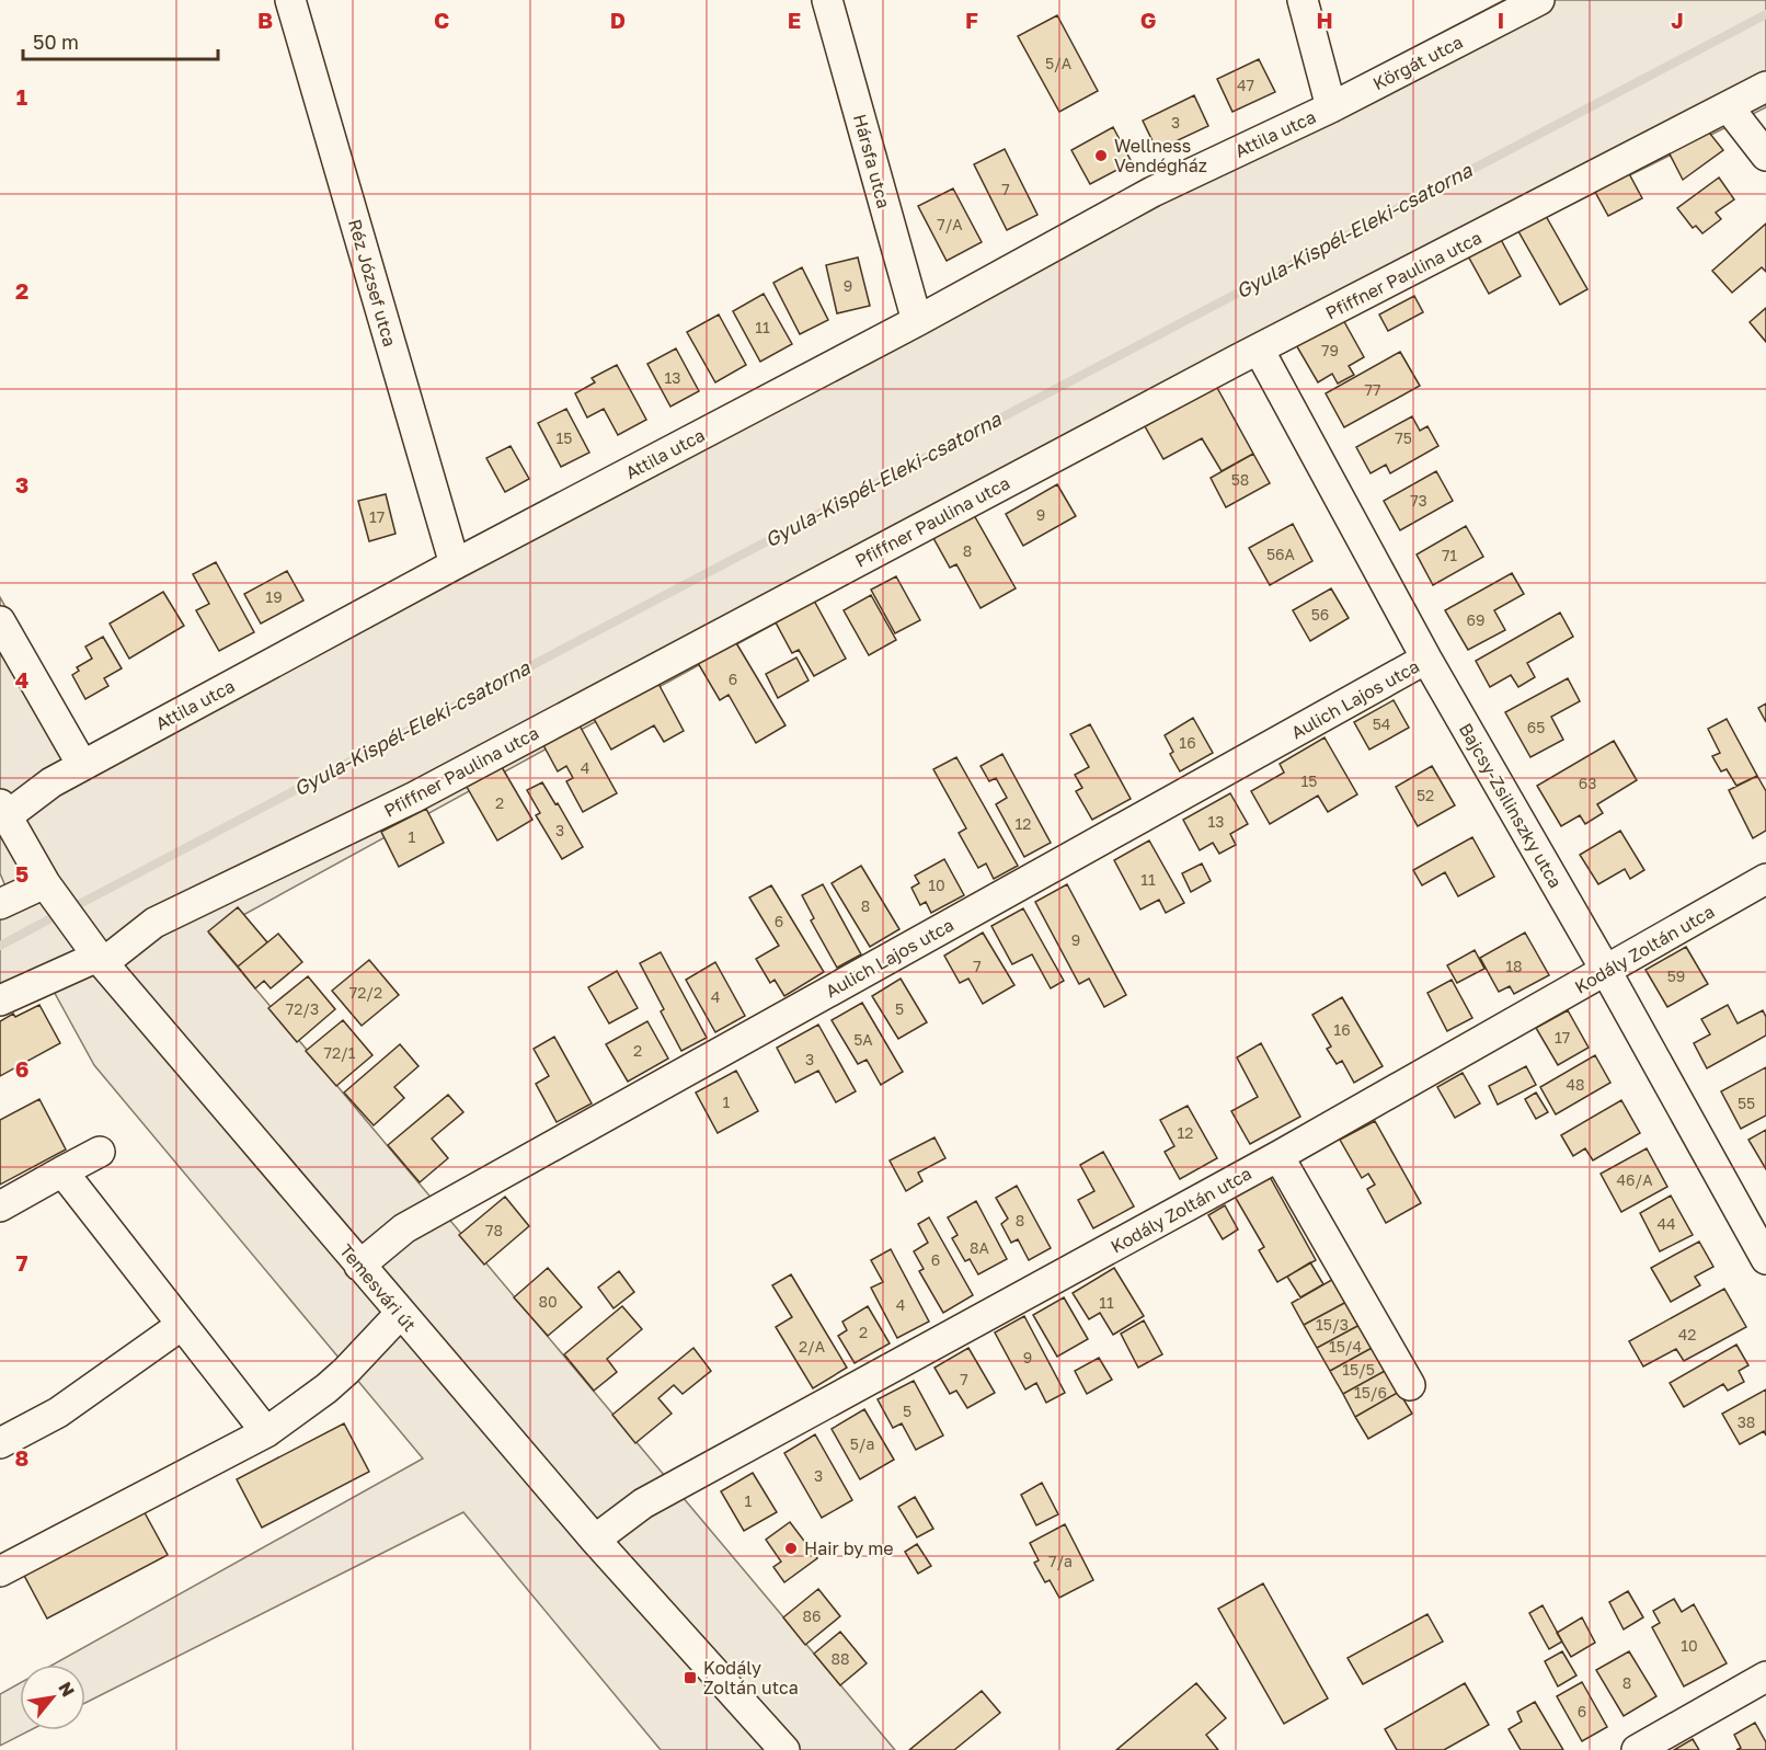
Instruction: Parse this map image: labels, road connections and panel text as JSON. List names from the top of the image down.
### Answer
{
  "streets": {
    "street": [
      "Körgát utca",
      "Attila utca",
      "Hársfa utca",
      "Pfiffner Paulina utca",
      "Réz József utca",
      "Aulich Lajos utca",
      "Bajcsy-Zsilinszky utca",
      "Kodály Zoltán utca",
      "Temesvári út"
    ]
  },
  "crossings": [
    ["Körgát utca", "Attila utca"],
    ["Attila utca", "Hársfa utca"],
    ["Attila utca", "Réz József utca"],
    ["Attila utca", "Temesvári út"],
    ["Pfiffner Paulina utca", "Bajcsy-Zsilinszky utca"],
    ["Pfiffner Paulina utca", "Temesvári út"],
    ["Aulich Lajos utca", "Bajcsy-Zsilinszky utca"],
    ["Aulich Lajos utca", "Temesvári út"],
    ["Bajcsy-Zsilinszky utca", "Kodály Zoltán utca"],
    ["Kodály Zoltán utca", "Temesvári út"]
  ],
  "water": ["Gyula-Kispél-Eleki-csatorna"],
  "places": {
    "other": ["Wellness Vendégház", "Hair by me"],
    "transit": ["Kodály Zoltán utca"]
  },
  "house_numbers": [
    "5/A",
    "47",
    "3",
    "7",
    "7/A",
    "9",
    "11",
    "79",
    "13",
    "77",
    "15",
    "75",
    "58",
    "73",
    "9",
    "17",
    "8",
    "56A",
    "71",
    "19",
    "56",
    "69",
    "6",
    "54",
    "65",
    "16",
    "4",
    "15",
    "63",
    "52",
    "2",
    "13",
    "12",
    "3",
    "1",
    "11",
    "10",
    "8",
    "6",
    "9",
    "7",
    "18",
    "59",
    "72/2",
    "4",
    "72/3",
    "5",
    "16",
    "17",
    "5A",
    "2",
    "72/1",
    "3",
    "48",
    "1",
    "55",
    "12",
    "46/A",
    "8",
    "44",
    "78",
    "8A",
    "6",
    "80",
    "11",
    "4",
    "15/3",
    "2",
    "42",
    "2/A",
    "15/4",
    "9",
    "15/5",
    "7",
    "15/6",
    "5",
    "38",
    "5/a",
    "3",
    "1",
    "7/a",
    "86",
    "10",
    "88",
    "8",
    "6"
  ],
  "scale_bar": "50 m",
  "north": "top right",
  "grid": {
    "columns": [
      "B",
      "C",
      "D",
      "E",
      "F",
      "G",
      "H",
      "I",
      "J"
    ],
    "rows": [
      "1",
      "2",
      "3",
      "4",
      "5",
      "6",
      "7",
      "8"
    ]
  }
}
